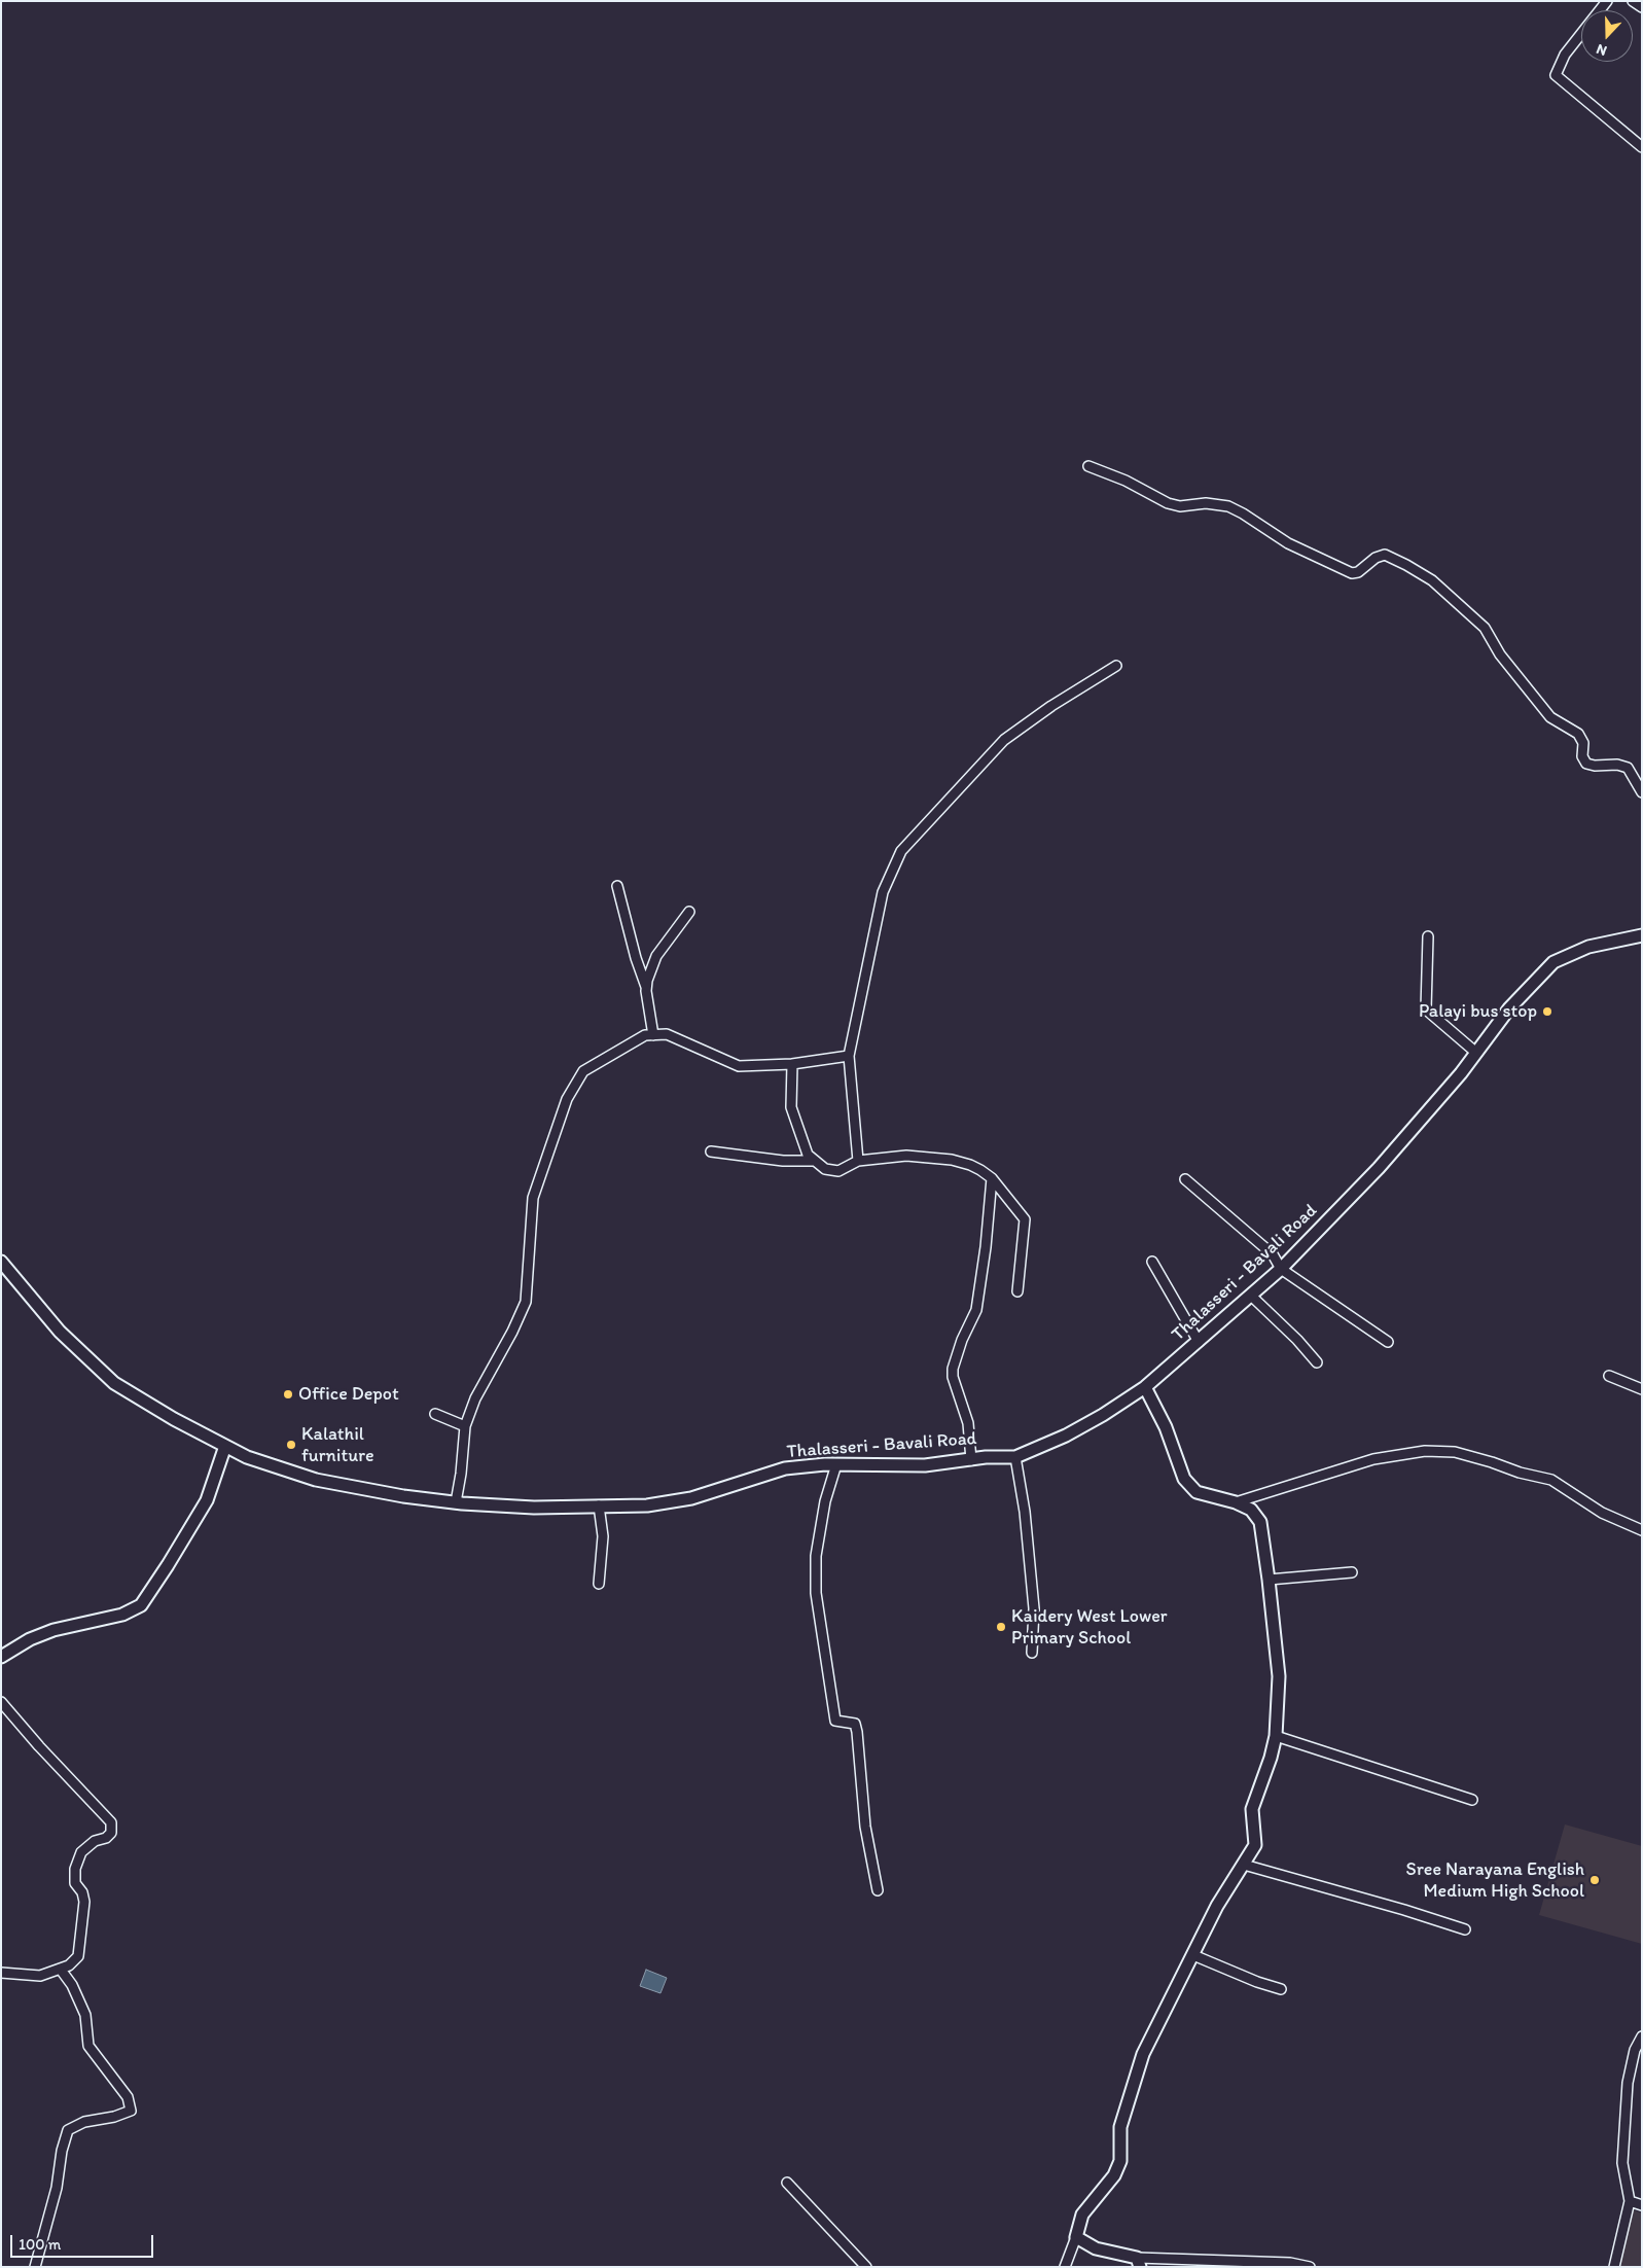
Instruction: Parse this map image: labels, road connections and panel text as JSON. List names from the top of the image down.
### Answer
{
  "streets": {
    "main road": ["Thalasseri - Bavali Road"]
  },
  "places": [
    "Palayi bus stop",
    "Office Depot",
    "Kalathil furniture",
    "Kaidery West Lower Primary School",
    "Sree Narayana English Medium High School"
  ],
  "scale_bar": "100 m",
  "north": "bottom"
}
